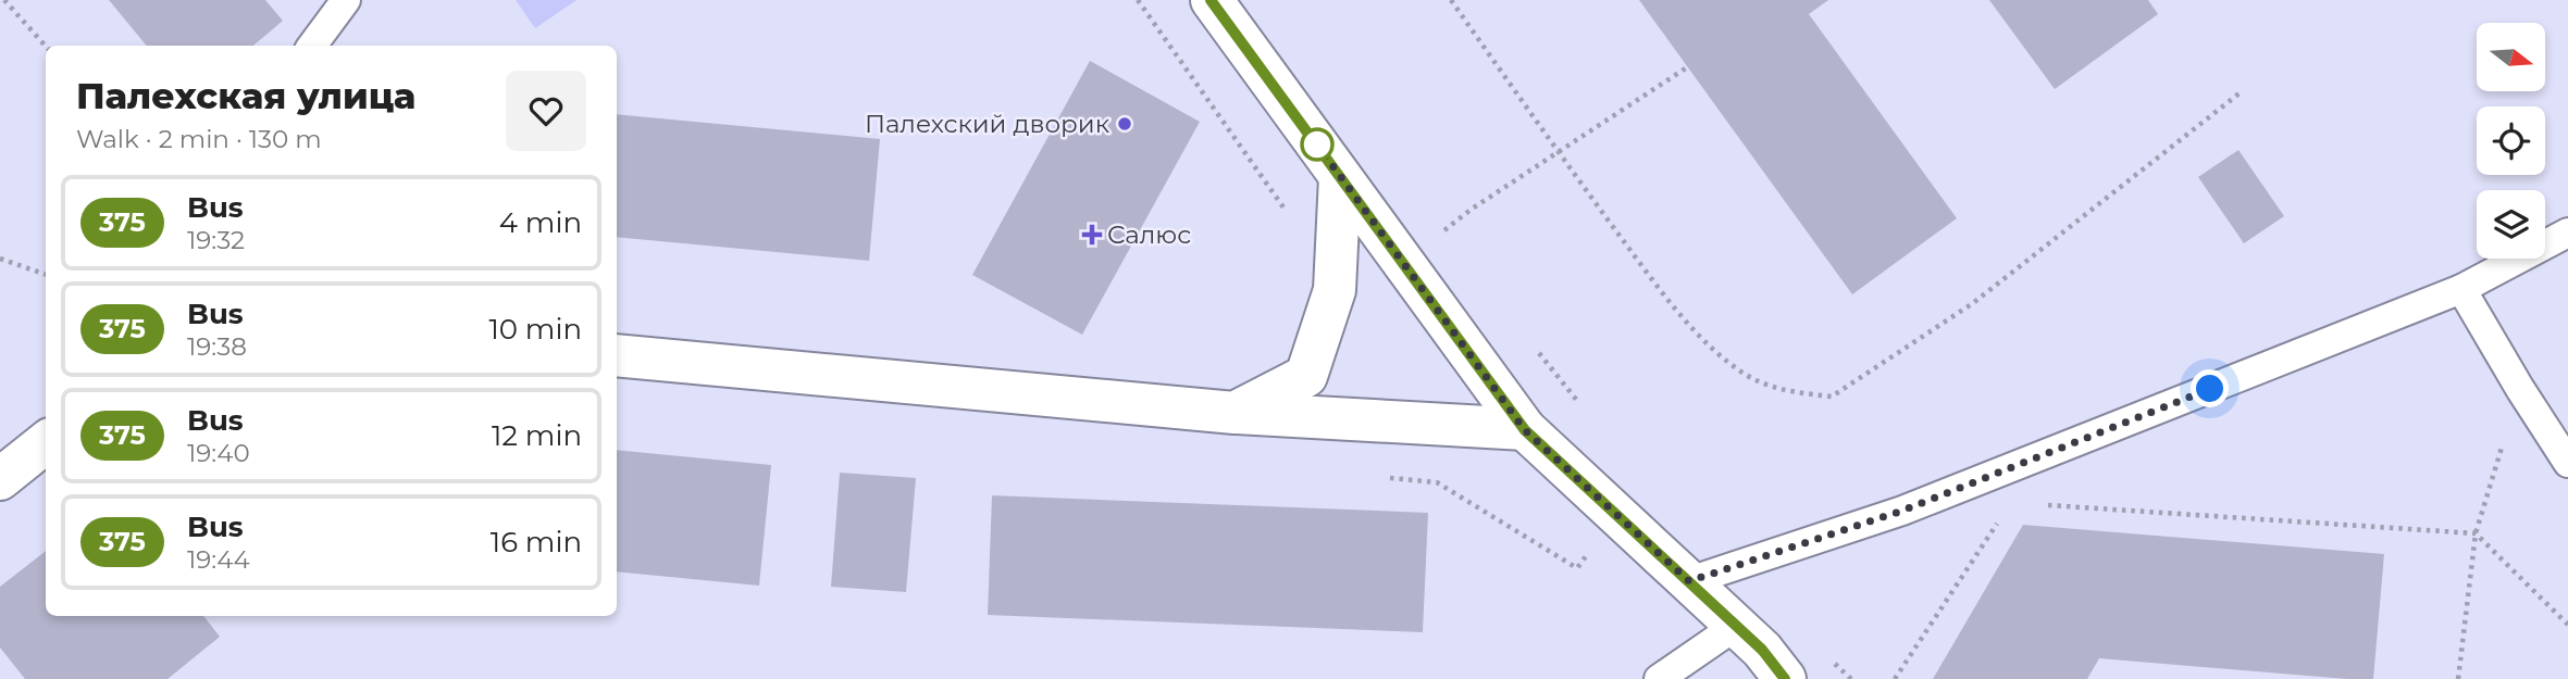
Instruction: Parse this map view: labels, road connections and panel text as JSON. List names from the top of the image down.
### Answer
{
  "places": {
    "other": ["Палехский дворик"],
    "health": ["Салюс"]
  },
  "lines": ["bus line 375"],
  "north": "right",
  "page": {
    "heading": ["Палехская улица", "Walk · 2 min · 130 m"],
    "list": [
      {
        "mark": "375",
        "name": "Bus",
        "note": "19:32",
        "value": "4 min"
      },
      {
        "mark": "375",
        "name": "Bus",
        "note": "19:38",
        "value": "10 min"
      },
      {
        "mark": "375",
        "name": "Bus",
        "note": "19:40",
        "value": "12 min"
      },
      {
        "mark": "375",
        "name": "Bus",
        "note": "19:44",
        "value": "16 min"
      }
    ]
  }
}
